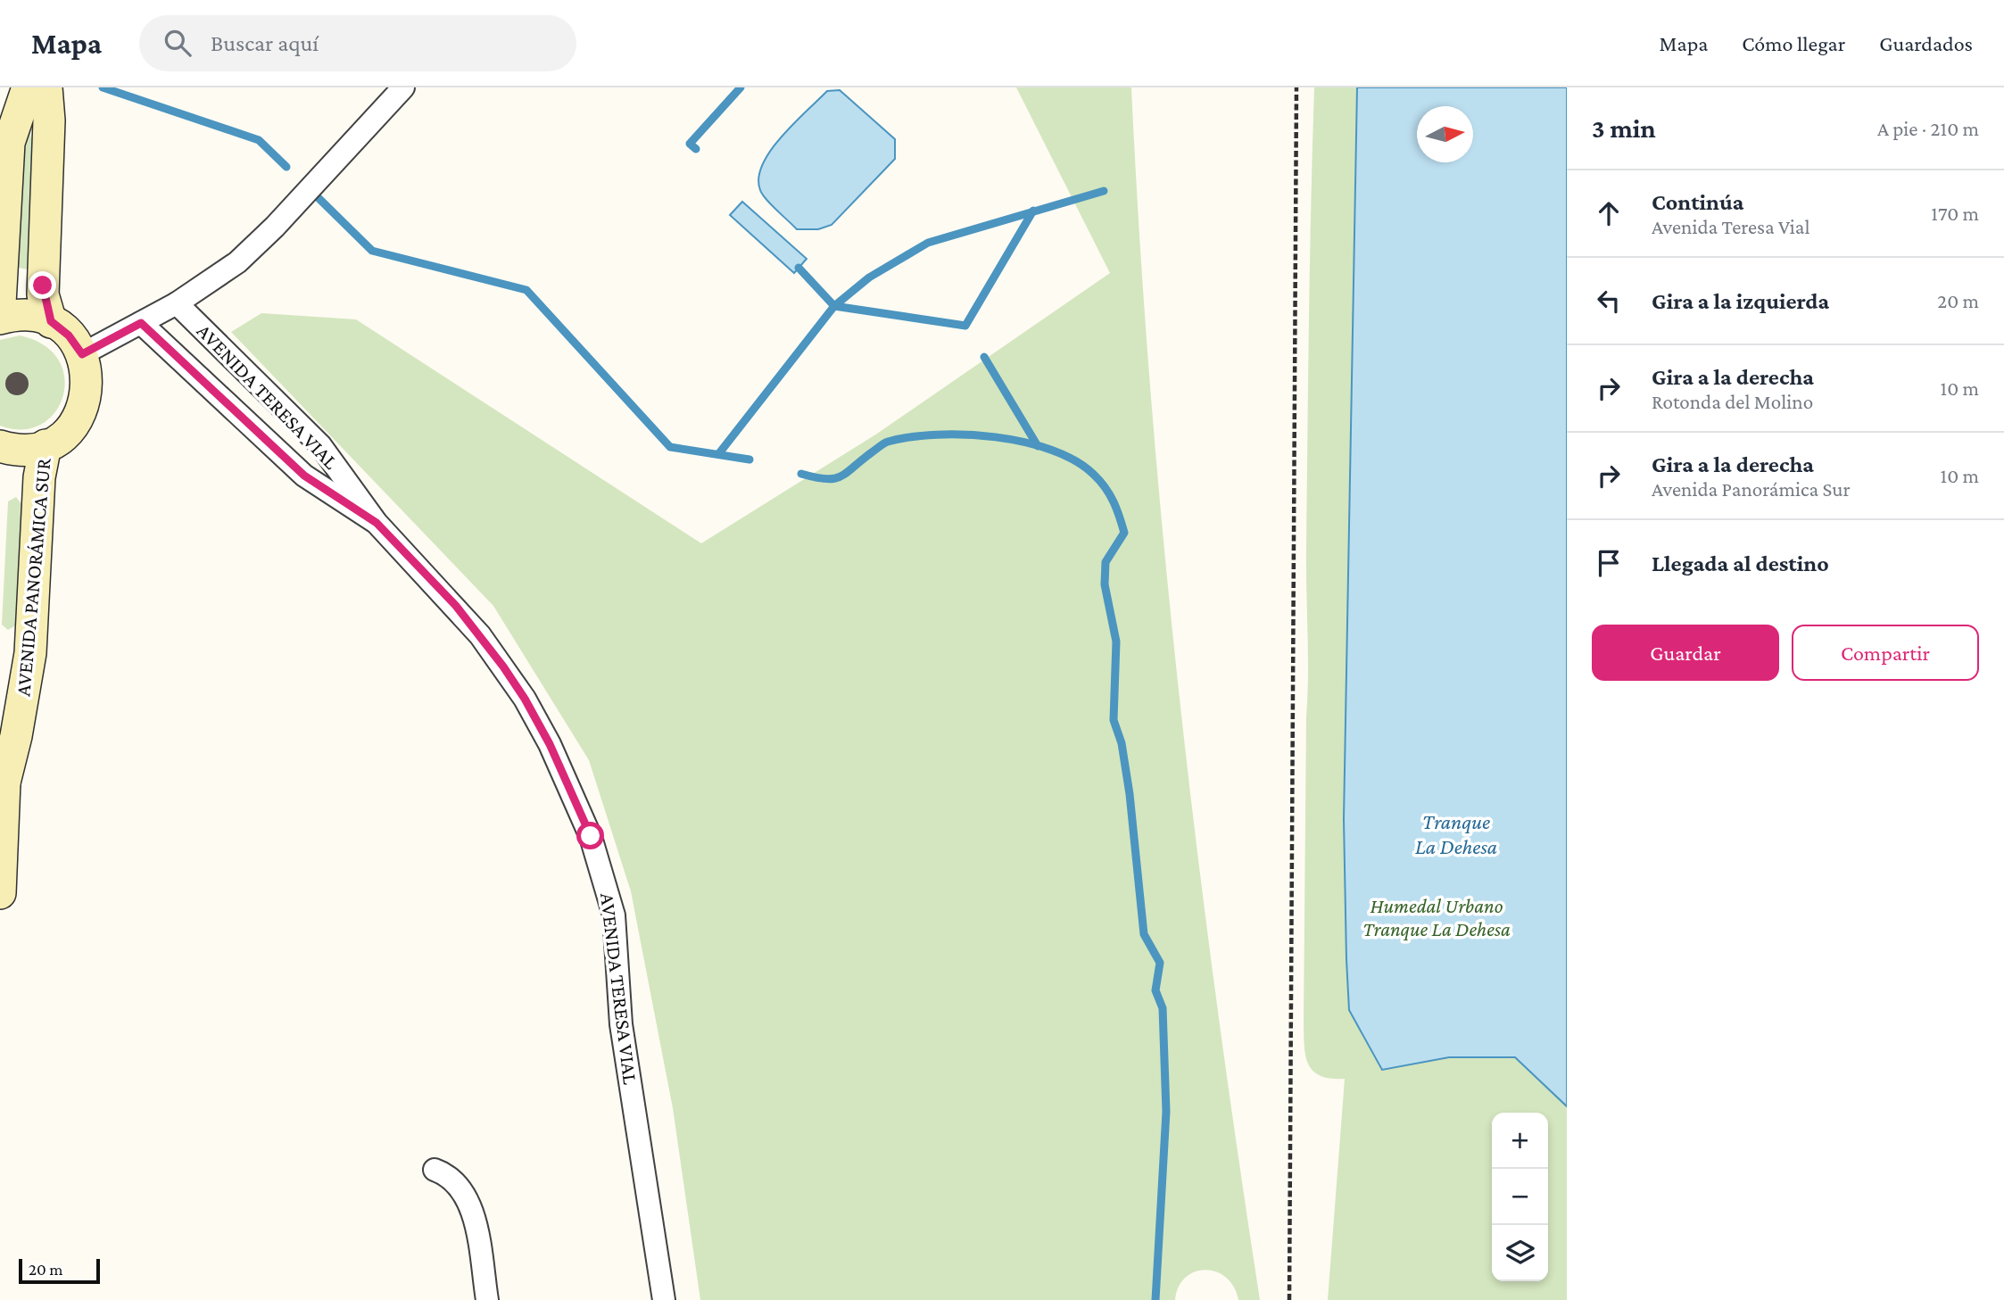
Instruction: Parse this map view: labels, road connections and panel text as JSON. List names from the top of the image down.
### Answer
{
  "streets": {
    "street": ["AVENIDA TERESA VIAL", "AVENIDA PANORÁMICA SUR"]
  },
  "water": ["Tranque La Dehesa"],
  "parks": ["Humedal Urbano Tranque La Dehesa"],
  "scale_bar": "20 m",
  "north": "right",
  "page": {
    "header": "Mapa",
    "search": "Buscar aquí",
    "nav": ["Mapa", "Cómo llegar", "Guardados"],
    "heading": ["3 min", "A pie · 210 m"],
    "list": [
      ["Continúa", "Avenida Teresa Vial", "170 m"],
      ["Gira a la izquierda", "20 m"],
      ["Gira a la derecha", "Rotonda del Molino", "10 m"],
      ["Gira a la derecha", "Avenida Panorámica Sur", "10 m"],
      "Llegada al destino"
    ],
    "buttons": ["Guardar", "Compartir"],
    "map_buttons": ["+", "−"],
    "scale": "20 m"
  }
}
